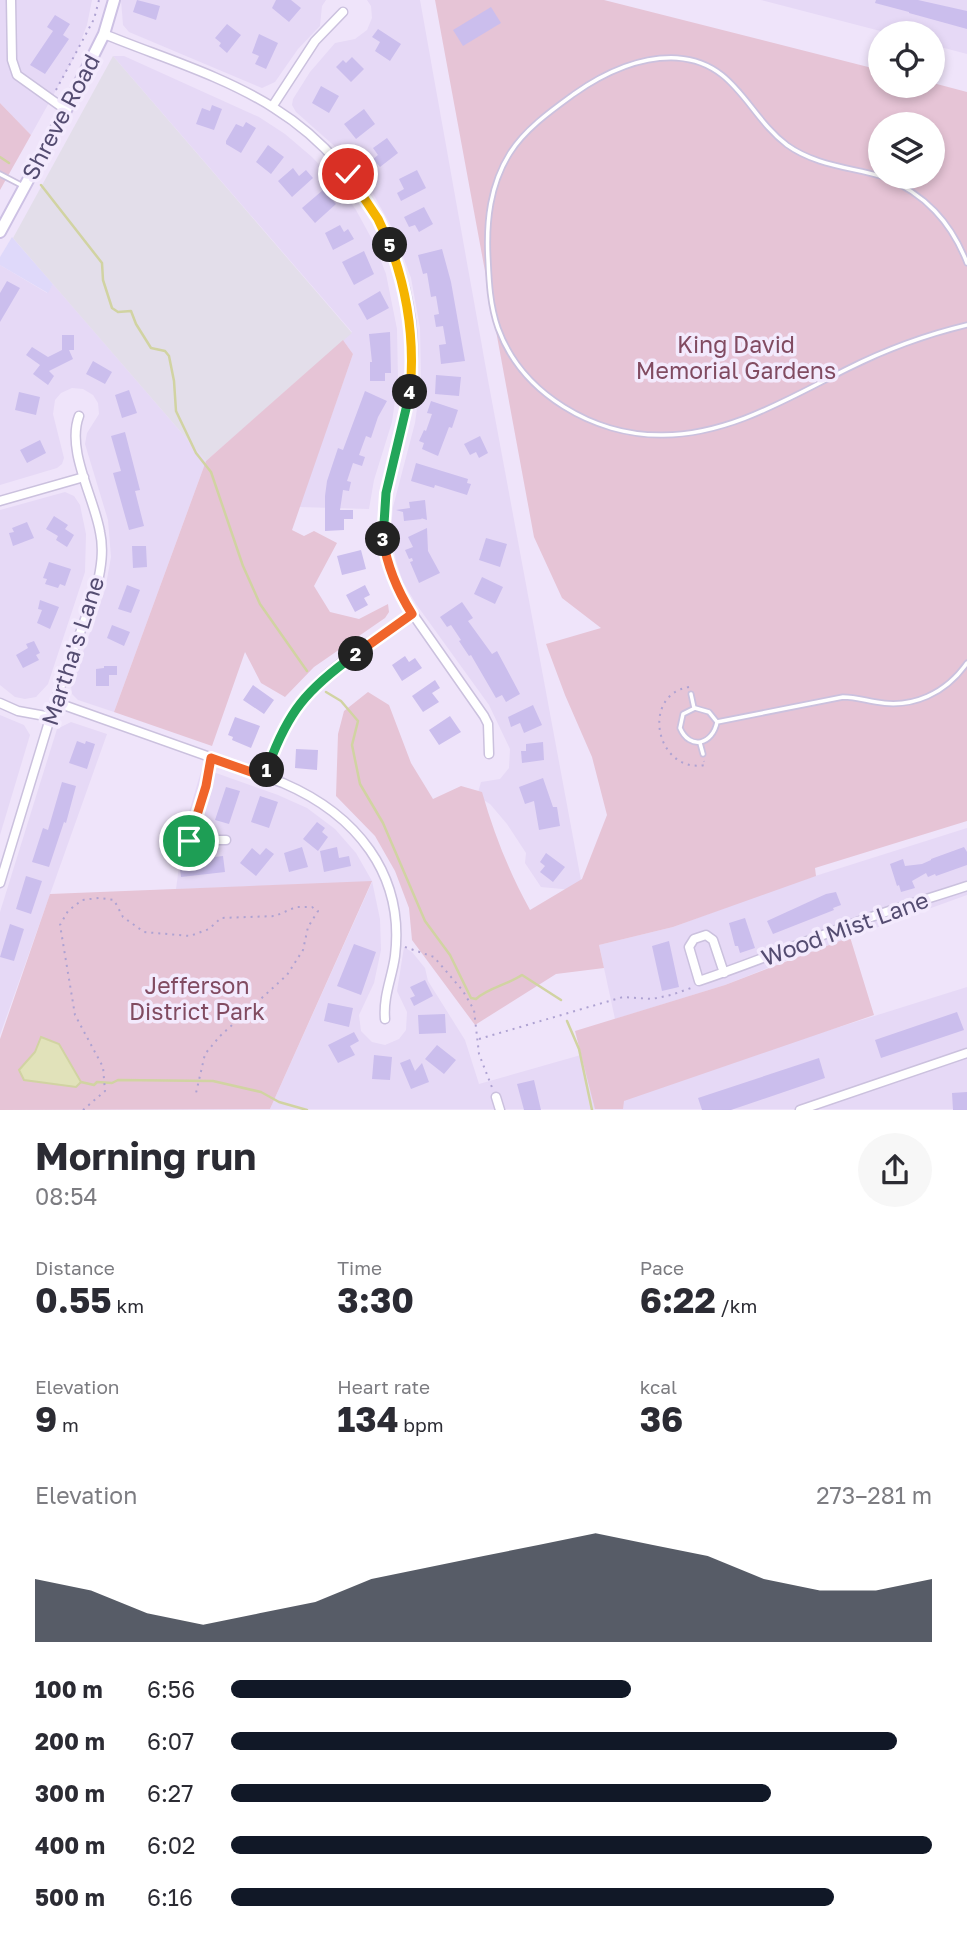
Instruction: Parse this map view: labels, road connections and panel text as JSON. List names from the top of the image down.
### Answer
{
  "streets": {
    "main road": ["Shreve Road"],
    "street": ["Martha's Lane", "Wood Mist Lane"]
  },
  "parks": ["King David Memorial Gardens", "Jefferson District Park"],
  "page": {
    "pins": [
      "5",
      "4",
      "3",
      "2",
      "1"
    ],
    "heading": ["Morning run", "08:54"],
    "stats": [
      ["Distance", "0.55 km"],
      ["Time", "3:30"],
      ["Pace", "6:22 /km"],
      ["Elevation", "9 m"],
      ["Heart rate", "134 bpm"],
      ["kcal", "36"]
    ],
    "chart": ["Elevation", "273–281 m"],
    "list": [
      {
        "name": "100 m",
        "note": "6:56"
      },
      {
        "name": "200 m",
        "note": "6:07"
      },
      {
        "name": "300 m",
        "note": "6:27"
      },
      {
        "name": "400 m",
        "note": "6:02"
      },
      {
        "name": "500 m",
        "note": "6:16"
      }
    ]
  }
}
